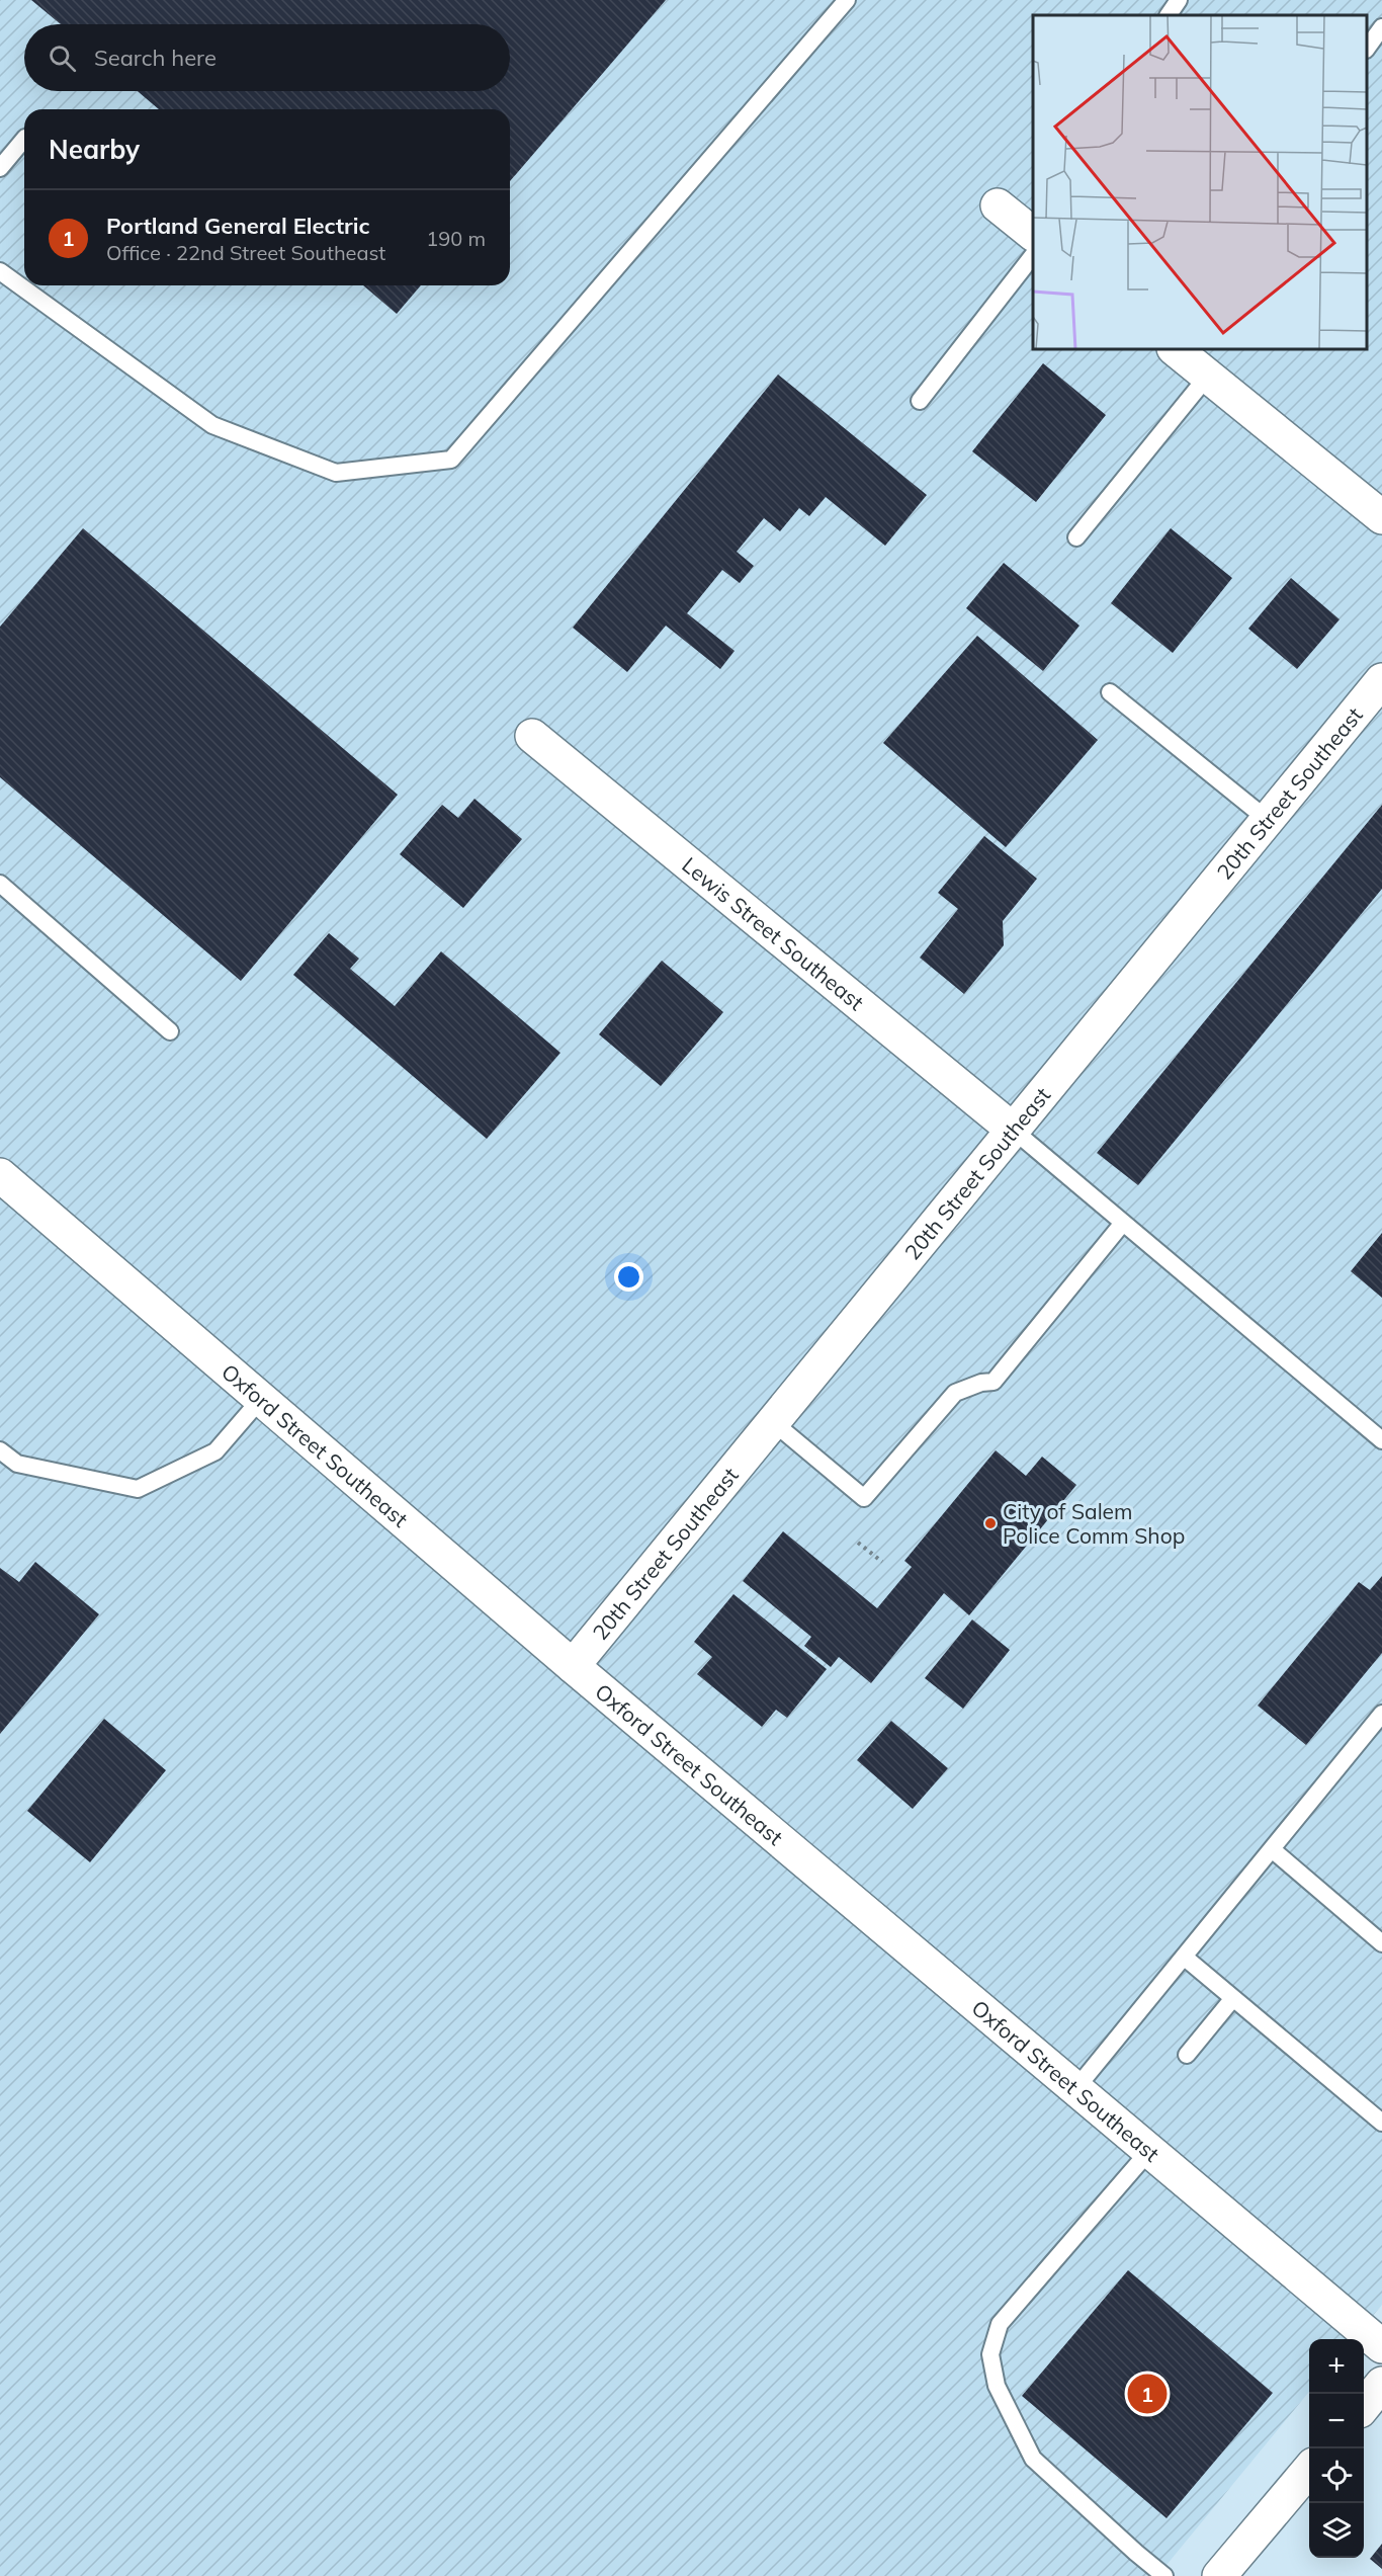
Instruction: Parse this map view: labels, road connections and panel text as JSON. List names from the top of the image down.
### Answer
{
  "streets": {
    "street": ["20th Street Southeast", "Lewis Street Southeast", "Oxford Street Southeast"]
  },
  "crossings": [
    ["20th Street Southeast", "Lewis Street Southeast"],
    ["20th Street Southeast", "Oxford Street Southeast"]
  ],
  "places": ["City of Salem Police Comm Shop"],
  "page": {
    "search": "Search here",
    "heading": "Nearby",
    "list": [
      {
        "mark": "1",
        "name": "Portland General Electric",
        "note": "Office · 22nd Street Southeast",
        "value": "190 m"
      }
    ],
    "map_buttons": ["+", "−"],
    "pins": "1"
  }
}
